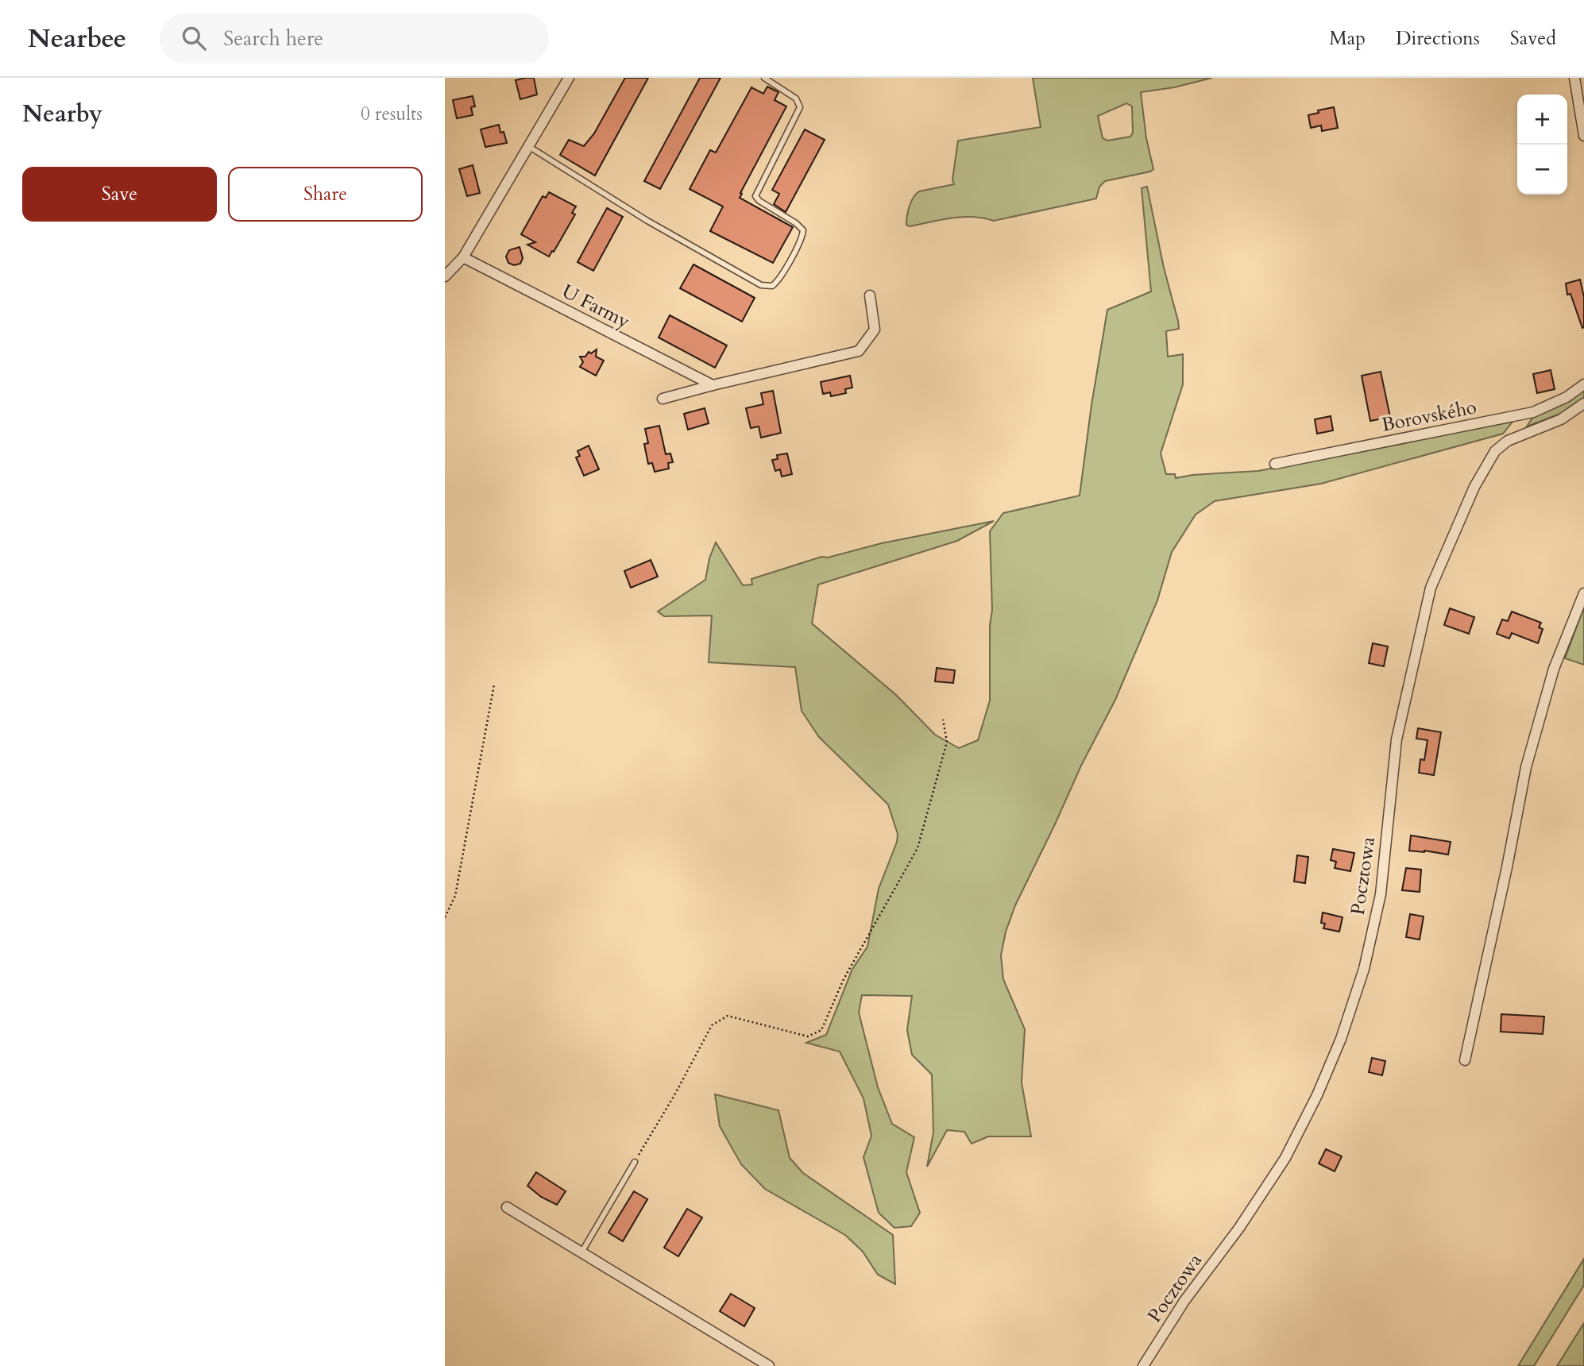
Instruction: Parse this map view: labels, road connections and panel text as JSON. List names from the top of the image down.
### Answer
{
  "streets": {
    "street": ["U Farmy", "Borovského", "Pocztowa"]
  },
  "page": {
    "header": "Nearbee",
    "search": "Search here",
    "nav": ["Map", "Directions", "Saved"],
    "heading": ["Nearby", "0 results"],
    "map_buttons": ["+", "−"],
    "buttons": ["Save", "Share"]
  }
}
